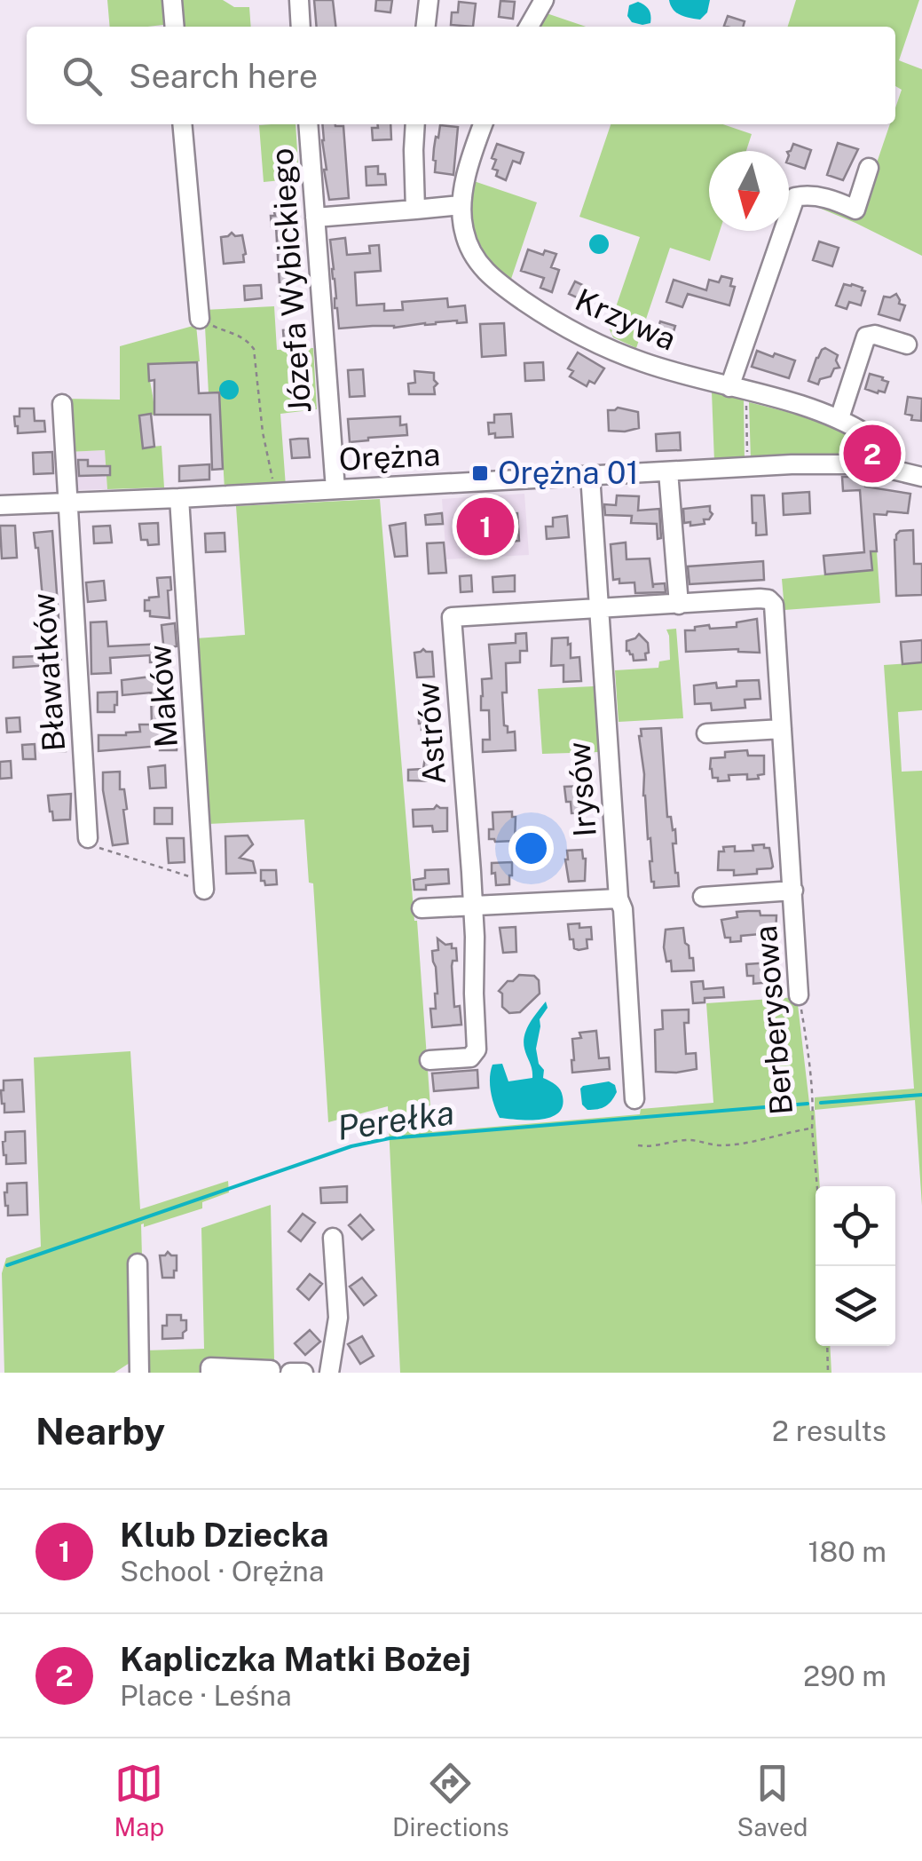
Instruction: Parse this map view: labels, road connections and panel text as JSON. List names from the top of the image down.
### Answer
{
  "streets": {
    "street": [
      "Józefa Wybickiego",
      "Krzywa",
      "Orężna",
      "Bławatków",
      "Maków",
      "Astrów",
      "Irysów",
      "Berberysowa"
    ]
  },
  "crossings": [
    ["Józefa Wybickiego", "Orężna"],
    ["Krzywa", "Orężna"],
    ["Orężna", "Bławatków"],
    ["Orężna", "Maków"],
    ["Orężna", "Irysów"],
    ["Astrów", "Irysów"]
  ],
  "water": ["Perełka"],
  "places": {
    "transit": ["Orężna 01"]
  },
  "north": "bottom",
  "page": {
    "search": "Search here",
    "pins": ["2", "1"],
    "heading": ["Nearby", "2 results"],
    "list": [
      {
        "mark": "1",
        "name": "Klub Dziecka",
        "note": "School · Orężna",
        "value": "180 m"
      },
      {
        "mark": "2",
        "name": "Kapliczka Matki Bożej",
        "note": "Place · Leśna",
        "value": "290 m"
      }
    ],
    "nav": ["Map", "Directions", "Saved"]
  }
}
